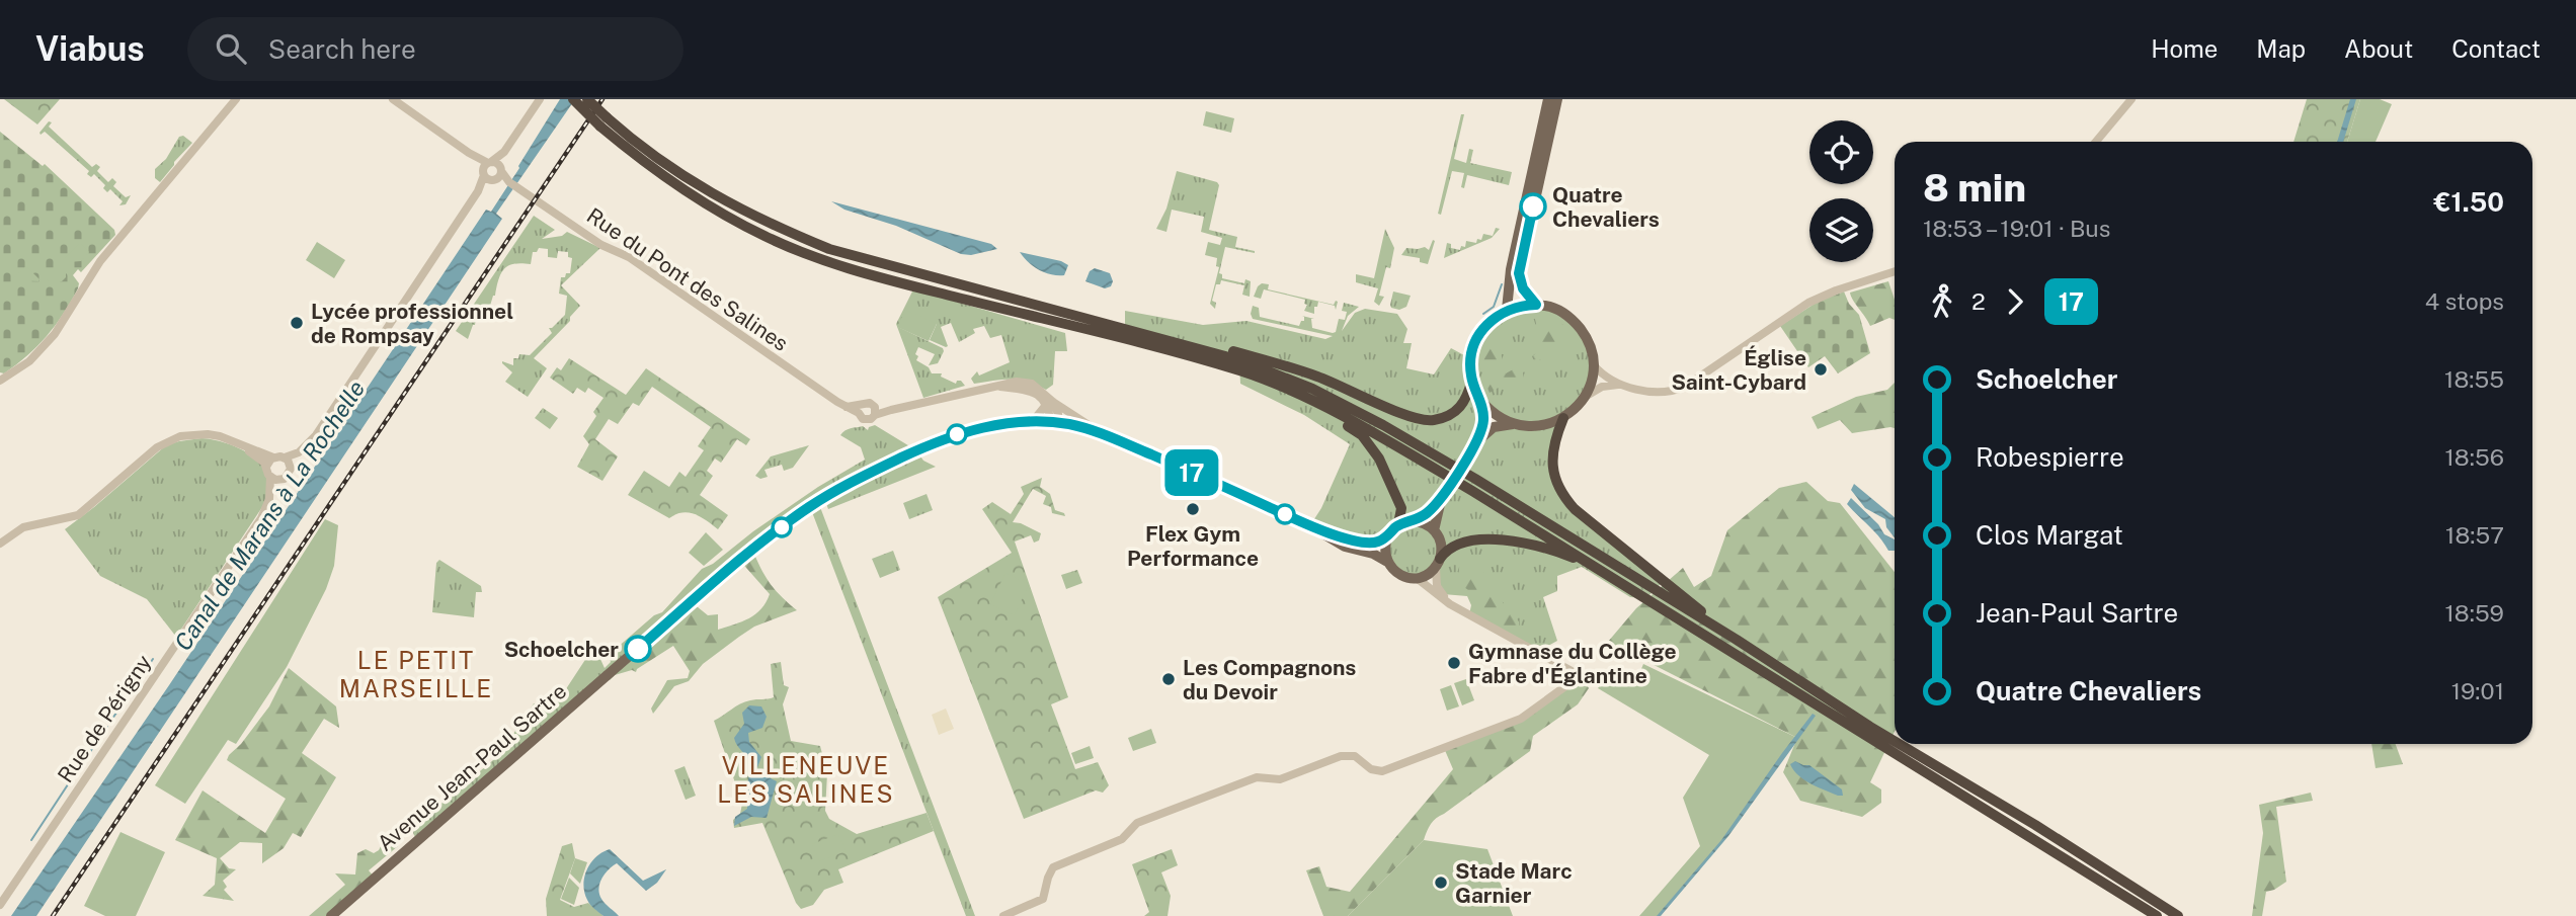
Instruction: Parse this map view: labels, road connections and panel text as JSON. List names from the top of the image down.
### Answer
{
  "streets": {
    "main road": ["Avenue Jean-Paul Sartre"],
    "street": ["Rue du Pont des Salines", "Rue de Périgny"]
  },
  "crossings": [
    ["Rue du Pont des Salines", "Avenue Jean-Paul Sartre"]
  ],
  "districts": ["LE PETIT MARSEILLE", "VILLENEUVE LES SALINES"],
  "water": ["Canal de Marans à La Rochelle"],
  "places": [
    "Quatre Chevaliers",
    "Lycée professionnel de Rompsay",
    "Église Saint-Cybard",
    "Flex Gym Performance",
    "Schoelcher",
    "Gymnase du Collège Fabre d'Églantine",
    "Les Compagnons du Devoir",
    "Stade Marc Garnier"
  ],
  "lines": ["bus line 17"],
  "page": {
    "header": "Viabus",
    "search": "Search here",
    "nav": [
      "Home",
      "Map",
      "About",
      "Contact"
    ],
    "on_map": "17",
    "heading": ["8 min", "18:53 – 19:01 · Bus", "€1.50"],
    "legs": ["2", "17", "4 stops"],
    "list": [
      {
        "name": "Schoelcher",
        "value": "18:55"
      },
      {
        "name": "Robespierre",
        "value": "18:56"
      },
      {
        "name": "Clos Margat",
        "value": "18:57"
      },
      {
        "name": "Jean-Paul Sartre",
        "value": "18:59"
      },
      {
        "name": "Quatre Chevaliers",
        "value": "19:01"
      }
    ]
  }
}
